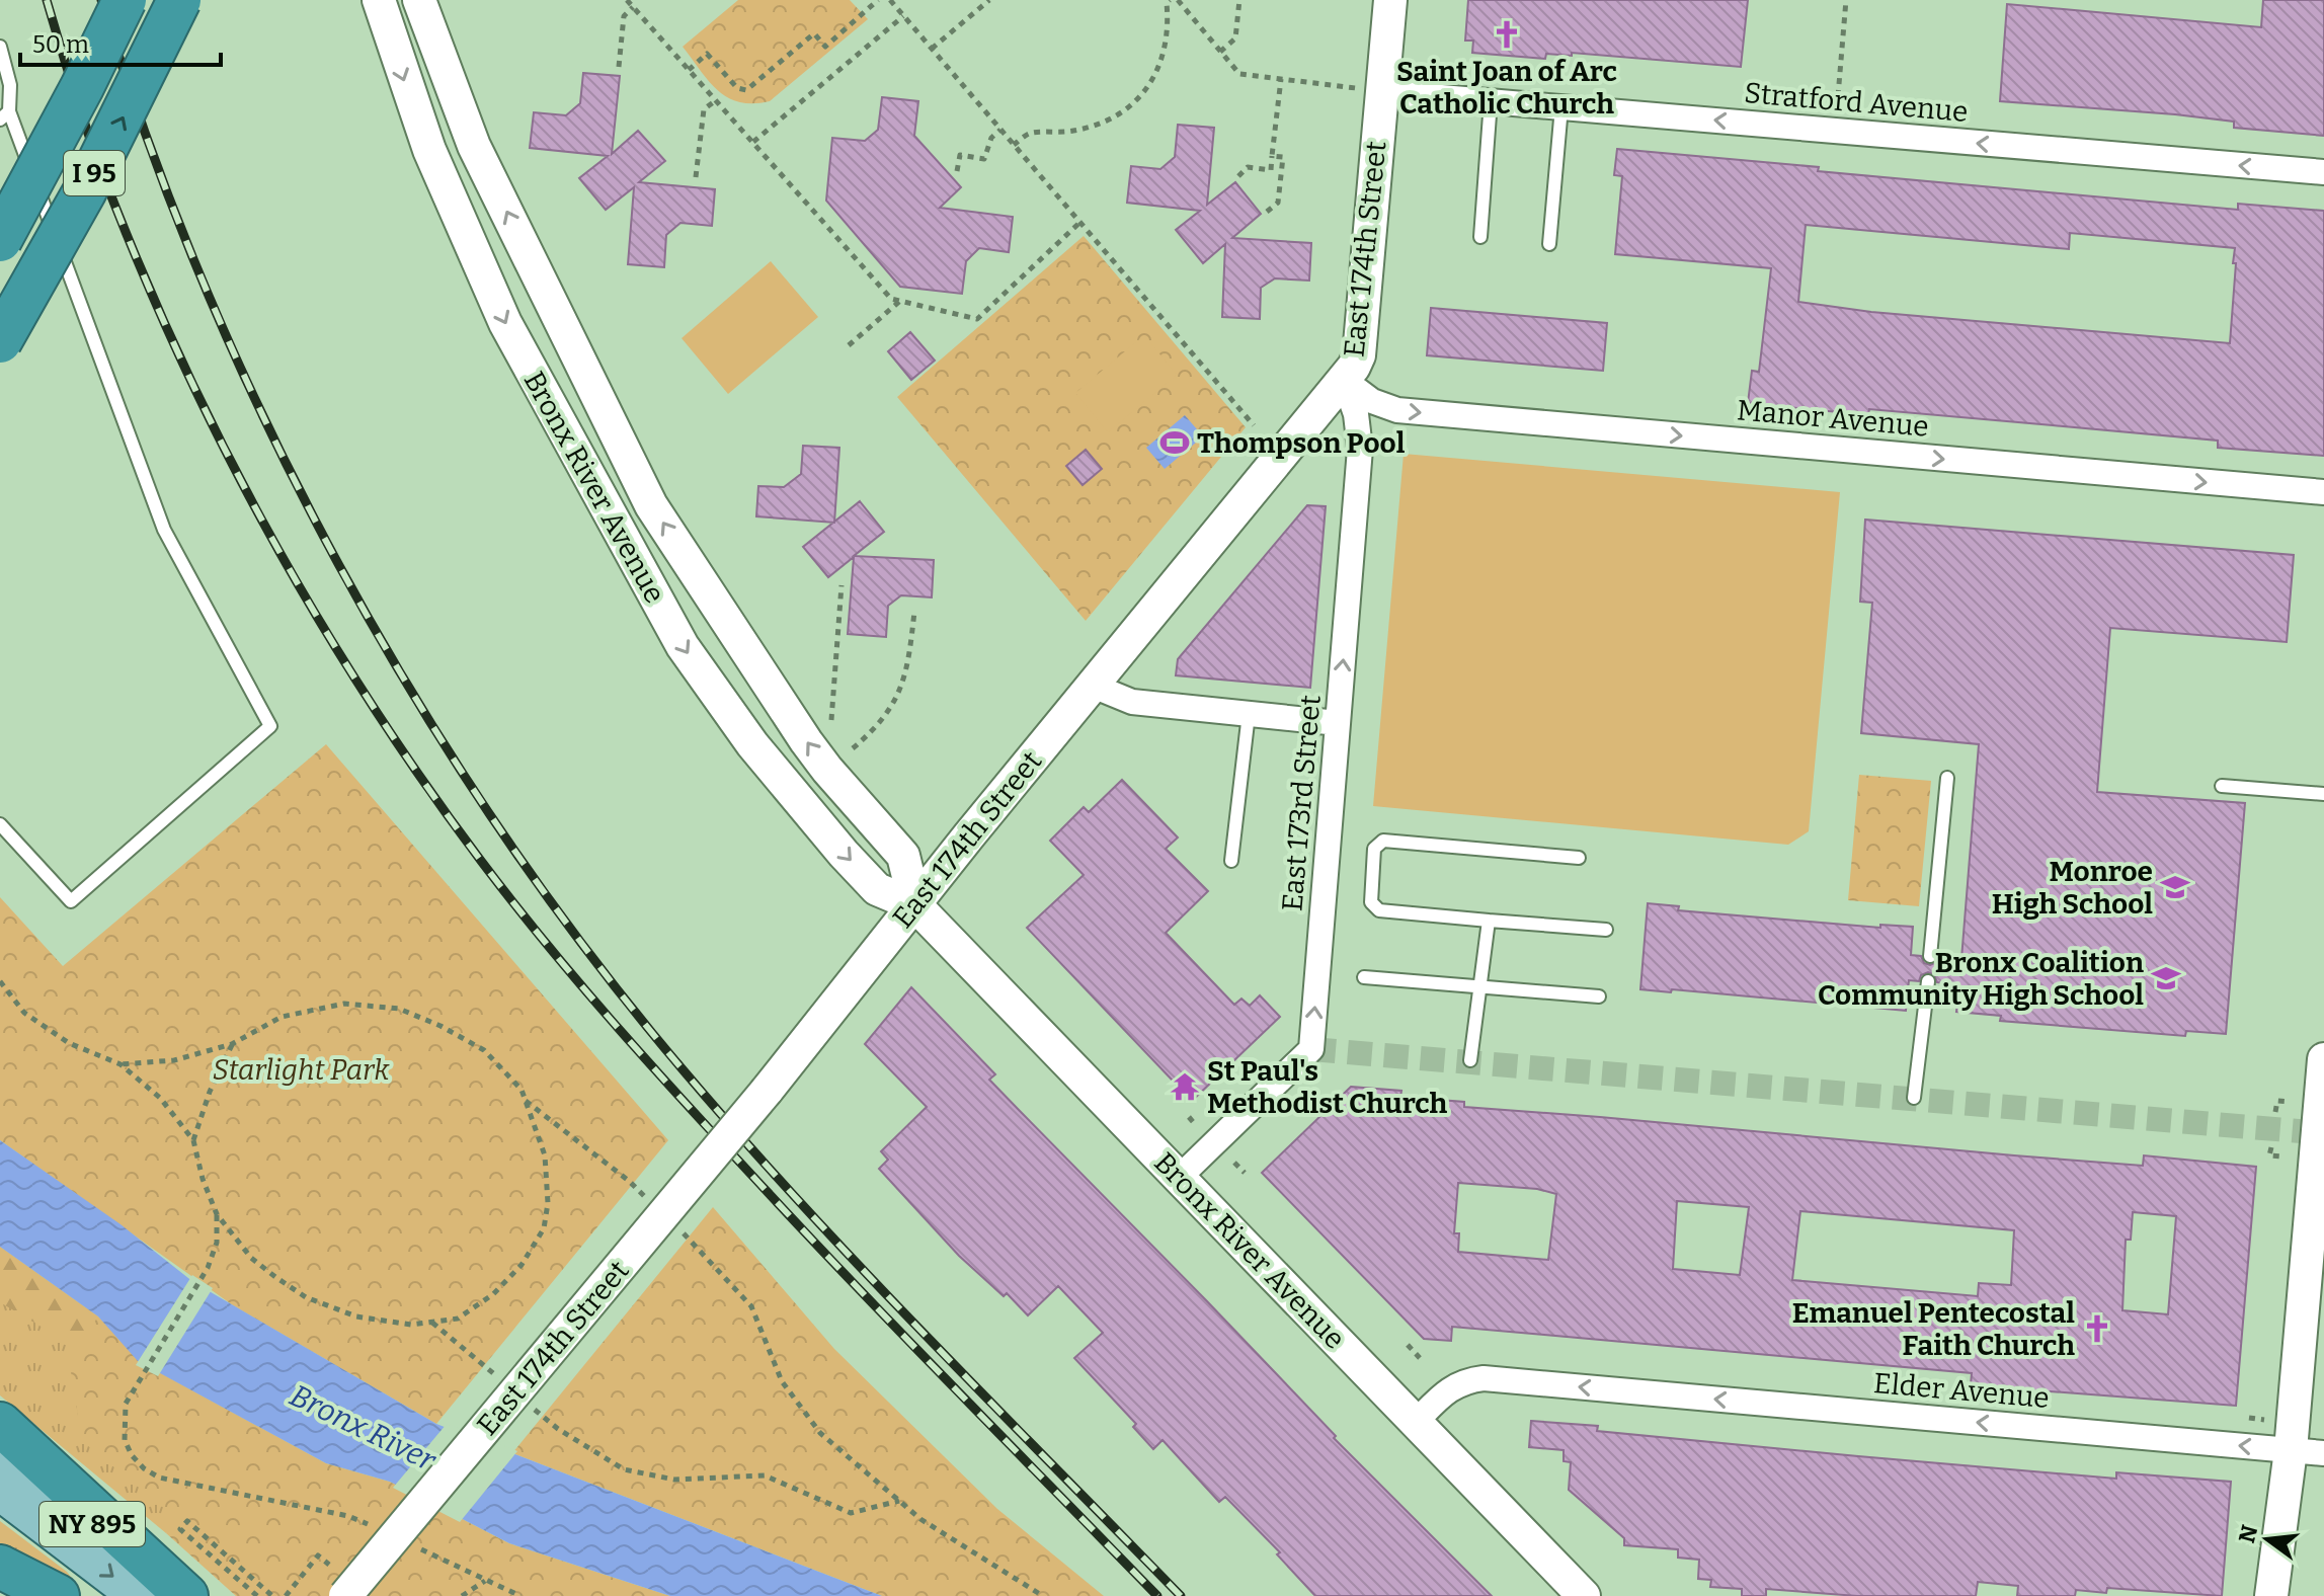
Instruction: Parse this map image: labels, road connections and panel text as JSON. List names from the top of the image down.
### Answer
{
  "streets": {
    "highway": ["I 95"],
    "main road": ["East 174th Street", "Bronx River Avenue", "NY 895"],
    "street": [
      "Stratford Avenue",
      "Manor Avenue",
      "East 173rd Street",
      "Elder Avenue"
    ]
  },
  "crossings": [
    ["Stratford Avenue", "East 174th Street"],
    ["East 174th Street", "Manor Avenue"],
    ["East 174th Street", "Bronx River Avenue"],
    ["East 174th Street", "East 173rd Street"],
    ["Manor Avenue", "East 173rd Street"],
    ["Bronx River Avenue", "East 173rd Street"],
    ["Bronx River Avenue", "Elder Avenue"]
  ],
  "one_way": [
    "Stratford Avenue",
    "Manor Avenue",
    "East 173rd Street",
    "Elder Avenue"
  ],
  "water": ["Bronx River"],
  "parks": ["Starlight Park"],
  "places": {
    "church": ["Saint Joan of Arc Catholic Church", "Emanuel Pentecostal Faith Church"],
    "sports": ["Thompson Pool"],
    "school or university": ["Monroe High School", "Bronx Coalition Community High School"],
    "temple": ["St Paul's Methodist Church"]
  },
  "scale_bar": "50 m",
  "north": "left"
}
